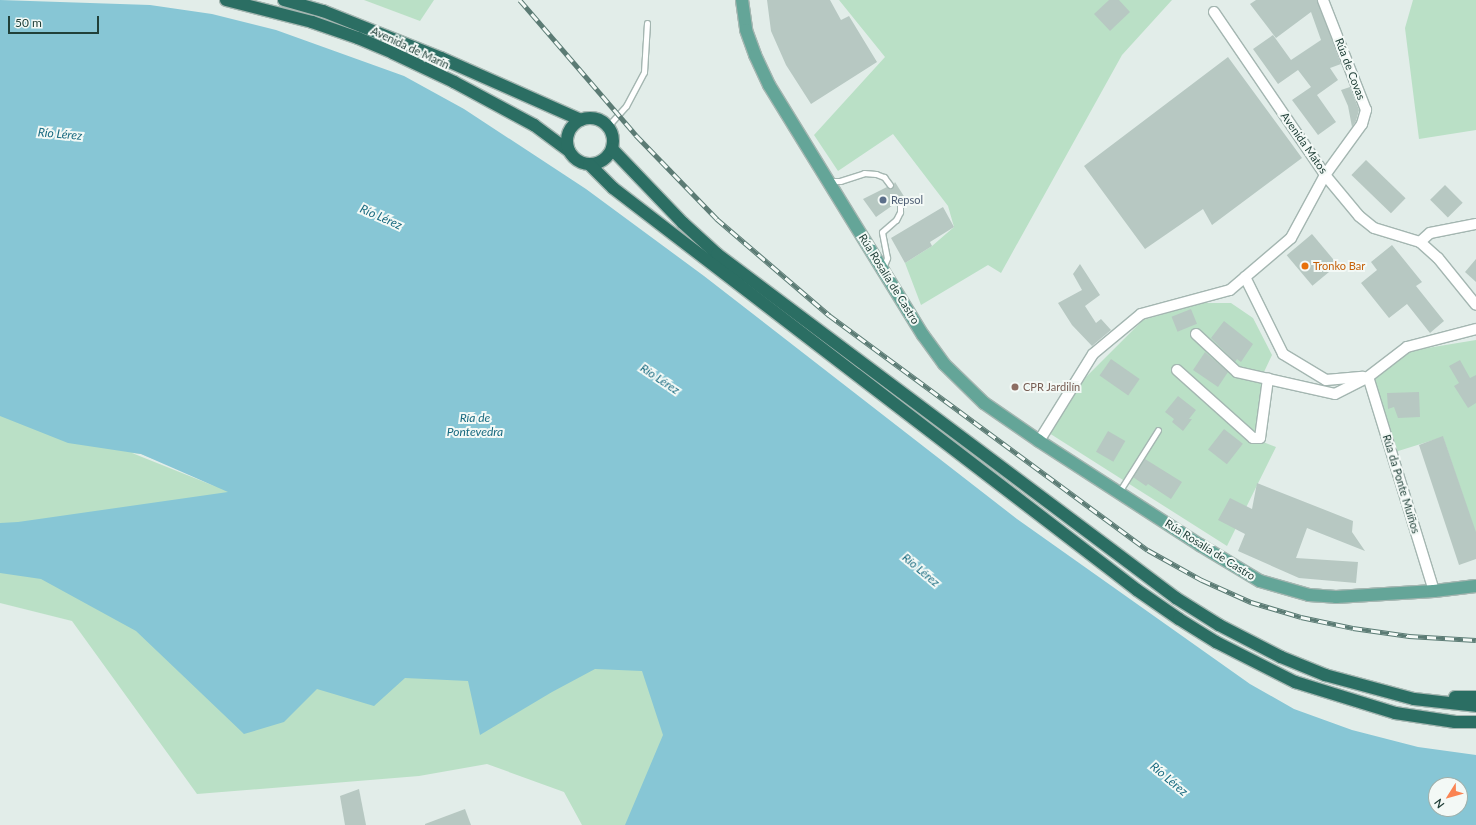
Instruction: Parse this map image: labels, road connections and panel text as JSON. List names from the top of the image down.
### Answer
{
  "streets": {
    "highway": ["Avenida de Marín"],
    "main road": ["Rúa Rosalía de Castro"],
    "street": ["Rúa de Covas", "Avenida Matos", "Rúa da Ponte Muíños"]
  },
  "crossings": [
    ["Rúa de Covas", "Avenida Matos"],
    ["Rúa de Covas", "Rúa Rosalía de Castro"],
    ["Rúa Rosalía de Castro", "Rúa da Ponte Muíños"]
  ],
  "water": ["Río Lérez", "Ría de Pontevedra"],
  "places": ["Repsol", "Tronko Bar", "CPR Jardilín"],
  "scale_bar": "50 m",
  "north": "bottom left"
}
